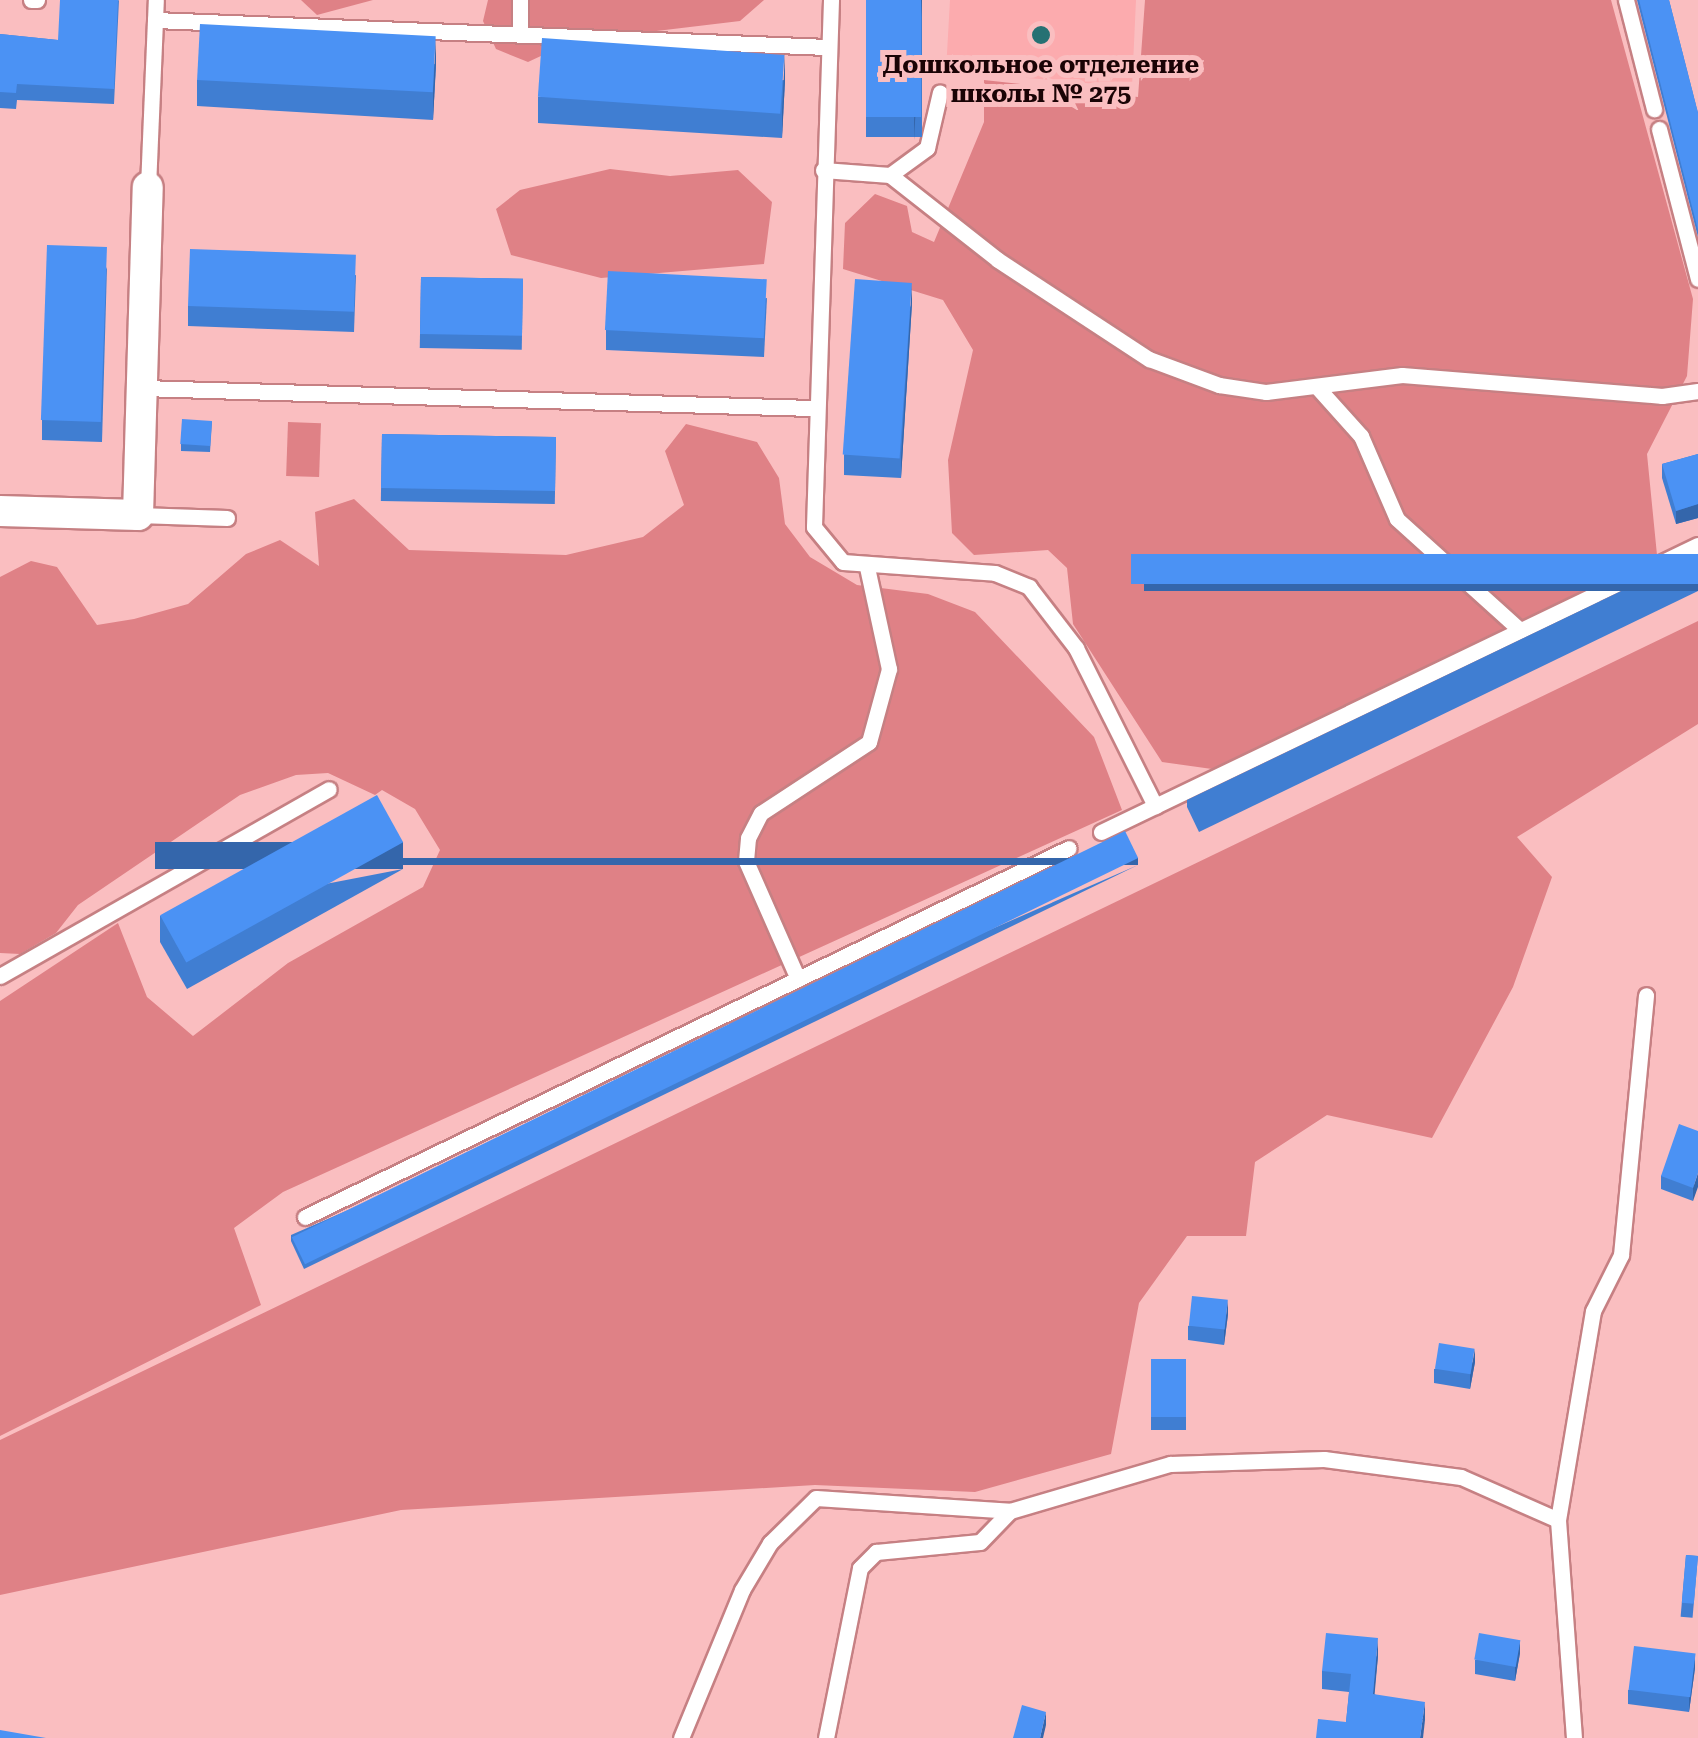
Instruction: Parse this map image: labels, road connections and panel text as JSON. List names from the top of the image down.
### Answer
{
  "places": ["Дошкольное отделение школы № 275"]
}
